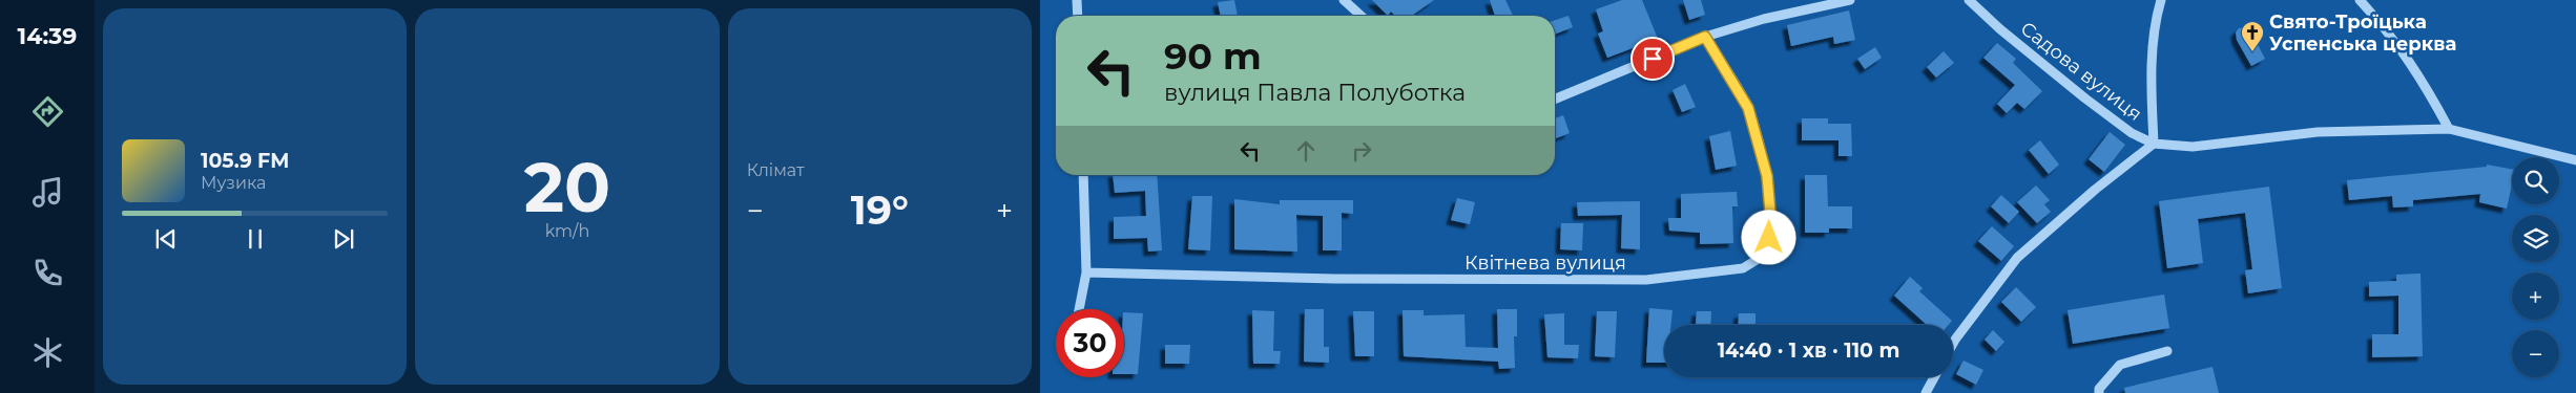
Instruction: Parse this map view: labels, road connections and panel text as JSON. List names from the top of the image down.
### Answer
{
  "streets": {
    "street": ["Садова вулиця", "Квітнева вулиця"]
  },
  "places": {
    "church": ["Свято-Троїцька Успенська церква"]
  },
  "page": {
    "tabs": "14:39",
    "tile": [
      ["20", "km/h"],
      "Клімат"
    ],
    "turn": ["90 m", "вулиця Павла Полуботка"],
    "song": ["105.9 FM", "Музика"],
    "map_buttons": ["+", "−"],
    "heat": ["−", "19°", "+"],
    "limit": "30",
    "trip": "14:40 · 1 хв · 110 m"
  }
}
